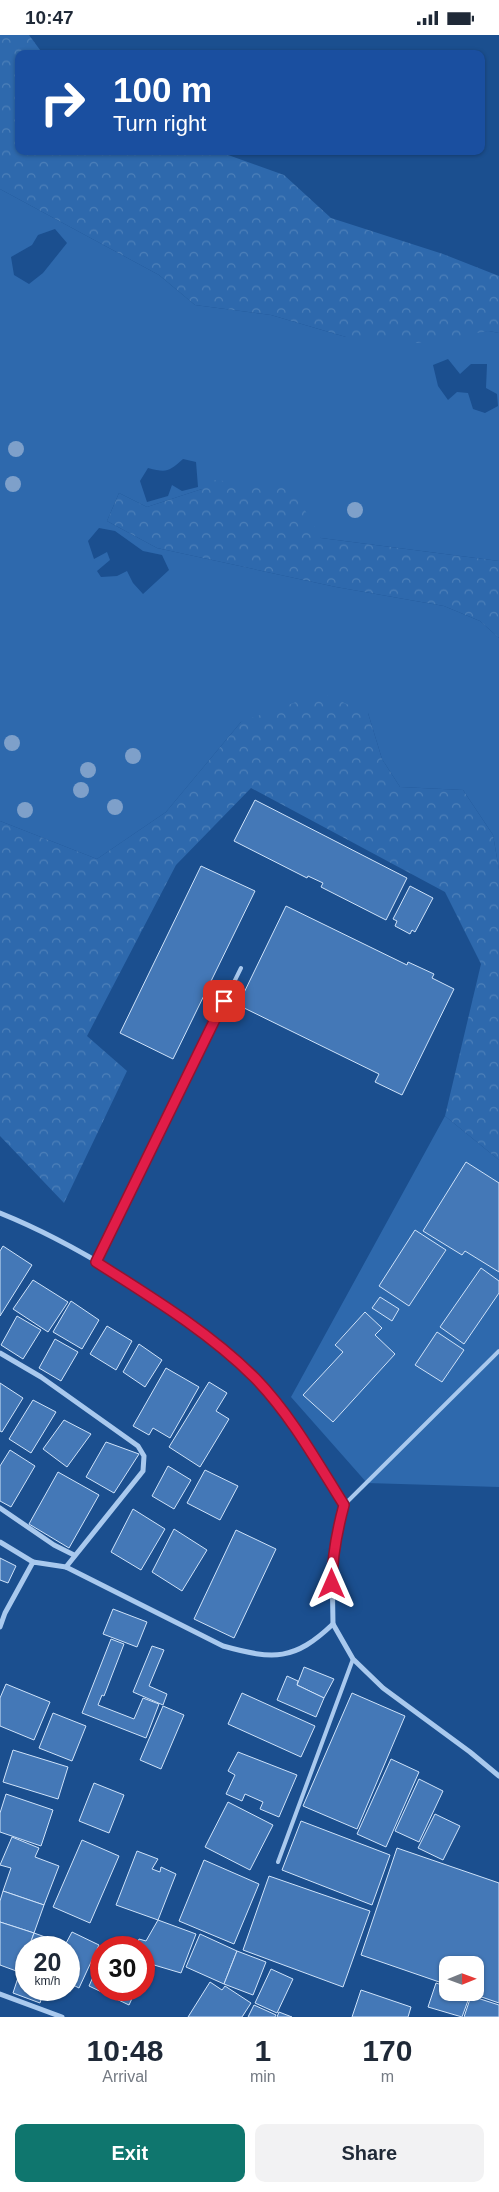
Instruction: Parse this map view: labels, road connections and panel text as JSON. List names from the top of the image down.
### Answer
{
  "north": "right",
  "page": {
    "status": "10:47",
    "turn": ["100 m", "Turn right"],
    "speed": "20 km/h",
    "limit": "30",
    "eta": [
      "10:48",
      "Arrival",
      "1",
      "min",
      "170",
      "m"
    ],
    "buttons": ["Exit", "Share"]
  }
}
